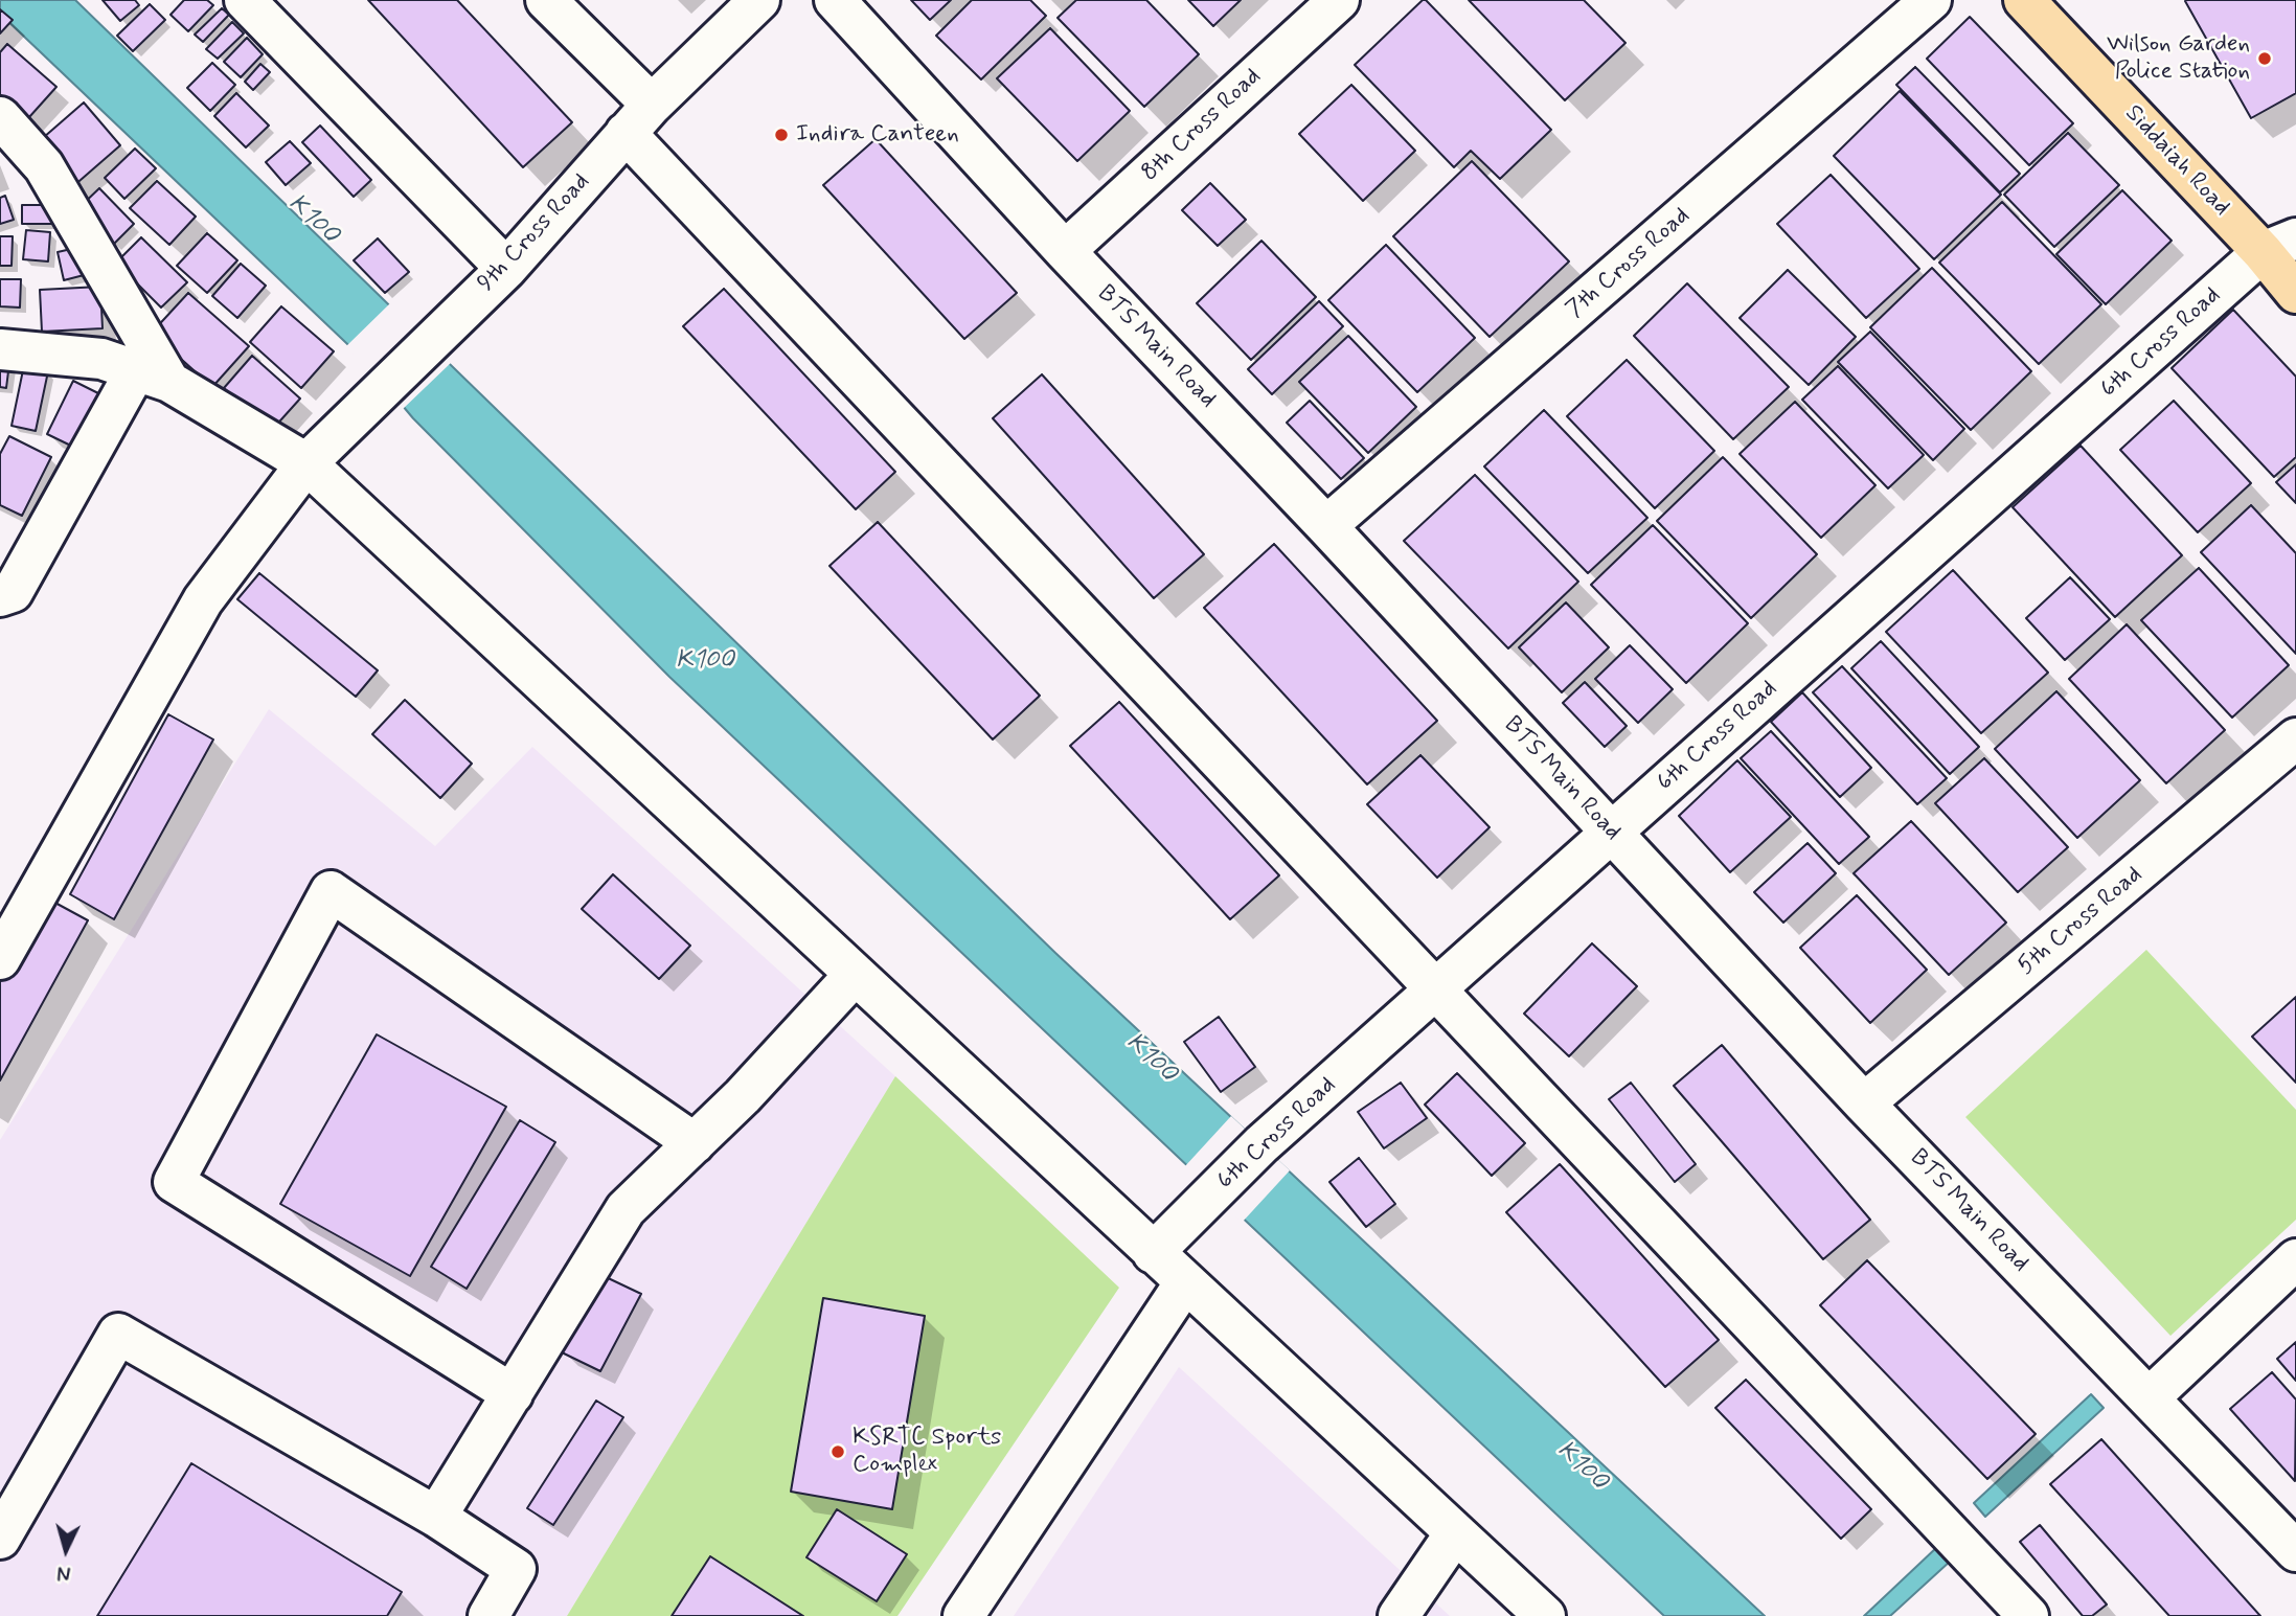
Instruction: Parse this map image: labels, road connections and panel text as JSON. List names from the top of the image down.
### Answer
{
  "streets": {
    "main road": ["Siddaiah Road"],
    "street": [
      "8th Cross Road",
      "9th Cross Road",
      "7th Cross Road",
      "6th Cross Road",
      "BTS Main Road",
      "5th Cross Road"
    ]
  },
  "crossings": [
    ["8th Cross Road", "BTS Main Road"],
    ["Siddaiah Road", "6th Cross Road"],
    ["7th Cross Road", "BTS Main Road"],
    ["6th Cross Road", "BTS Main Road"],
    ["BTS Main Road", "5th Cross Road"]
  ],
  "water": ["K100"],
  "places": ["Wilson Garden Police Station", "Indira Canteen", "KSRTC Sports Complex"],
  "north": "bottom"
}
